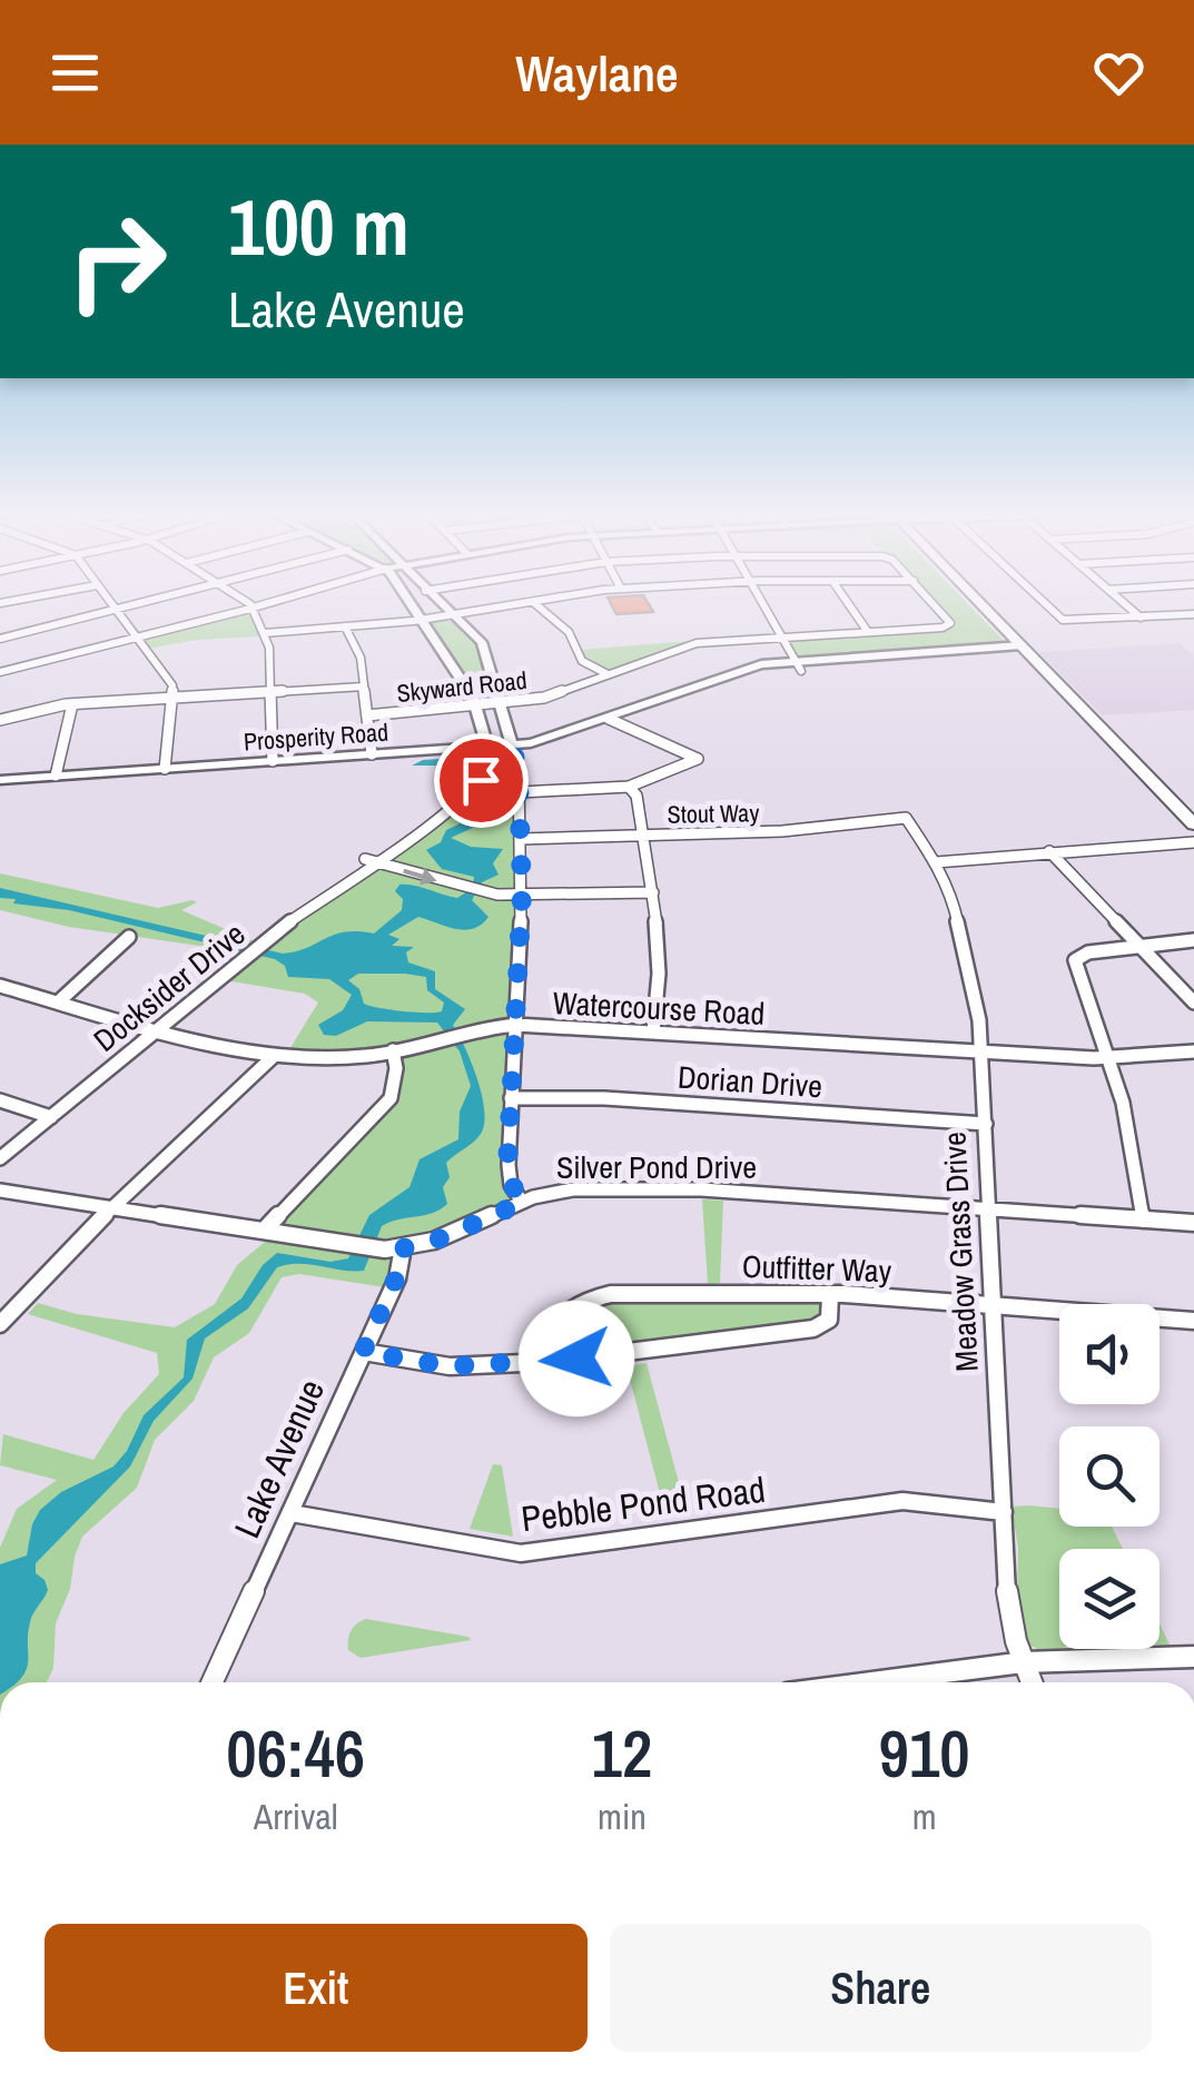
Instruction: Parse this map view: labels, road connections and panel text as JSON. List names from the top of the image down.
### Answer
{
  "streets": {
    "street": [
      "Skyward Road",
      "Prosperity Road",
      "Stout Way",
      "Docksider Drive",
      "Watercourse Road",
      "Dorian Drive",
      "Silver Pond Drive",
      "Meadow Grass Drive",
      "Outfitter Way",
      "Lake Avenue",
      "Pebble Pond Road"
    ]
  },
  "crossings": [
    ["Stout Way", "Meadow Grass Drive"],
    ["Docksider Drive", "Watercourse Road"],
    ["Watercourse Road", "Meadow Grass Drive"],
    ["Dorian Drive", "Meadow Grass Drive"],
    ["Silver Pond Drive", "Meadow Grass Drive"],
    ["Silver Pond Drive", "Lake Avenue"],
    ["Meadow Grass Drive", "Outfitter Way"],
    ["Meadow Grass Drive", "Pebble Pond Road"],
    ["Lake Avenue", "Pebble Pond Road"]
  ],
  "page": {
    "header": "Waylane",
    "turn": ["100 m", "Lake Avenue"],
    "eta": [
      "06:46",
      "Arrival",
      "12",
      "min",
      "910",
      "m"
    ],
    "buttons": ["Exit", "Share"]
  }
}
